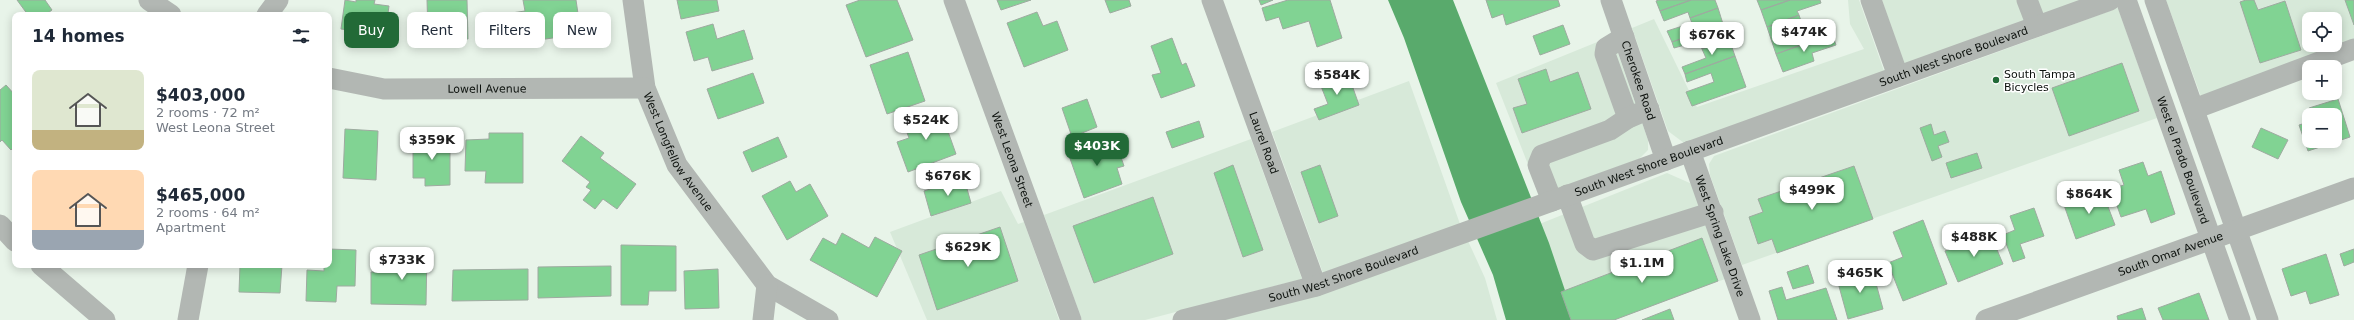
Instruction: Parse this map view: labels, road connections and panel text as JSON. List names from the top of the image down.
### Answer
{
  "streets": {
    "street": [
      "South West Shore Boulevard",
      "Cherokee Road",
      "Lowell Avenue",
      "Laurel Road",
      "West Longfellow Avenue",
      "West Leona Street",
      "West el Prado Boulevard",
      "West Spring Lake Drive",
      "South Omar Avenue"
    ]
  },
  "crossings": [
    ["South West Shore Boulevard", "Cherokee Road"],
    ["South West Shore Boulevard", "Laurel Road"],
    ["South West Shore Boulevard", "West Spring Lake Drive"],
    ["Lowell Avenue", "West Longfellow Avenue"],
    ["West el Prado Boulevard", "South Omar Avenue"]
  ],
  "places": ["South Tampa Bicycles"],
  "page": {
    "map_buttons": ["+", "−"],
    "chip": [
      "Buy",
      "Rent",
      "Filters",
      "New"
    ],
    "heading": "14 homes",
    "price": [
      "$474K",
      "$676K",
      "$584K",
      "$524K",
      "$359K",
      "$403K",
      "$676K",
      "$499K",
      "$864K",
      "$488K",
      "$629K",
      "$733K",
      "$1.1M",
      "$465K"
    ],
    "list": [
      {
        "name": "$403,000",
        "note": "2 rooms · 72 m² · West Leona Street"
      },
      {
        "name": "$465,000",
        "note": "2 rooms · 64 m² · Apartment"
      }
    ]
  }
}
